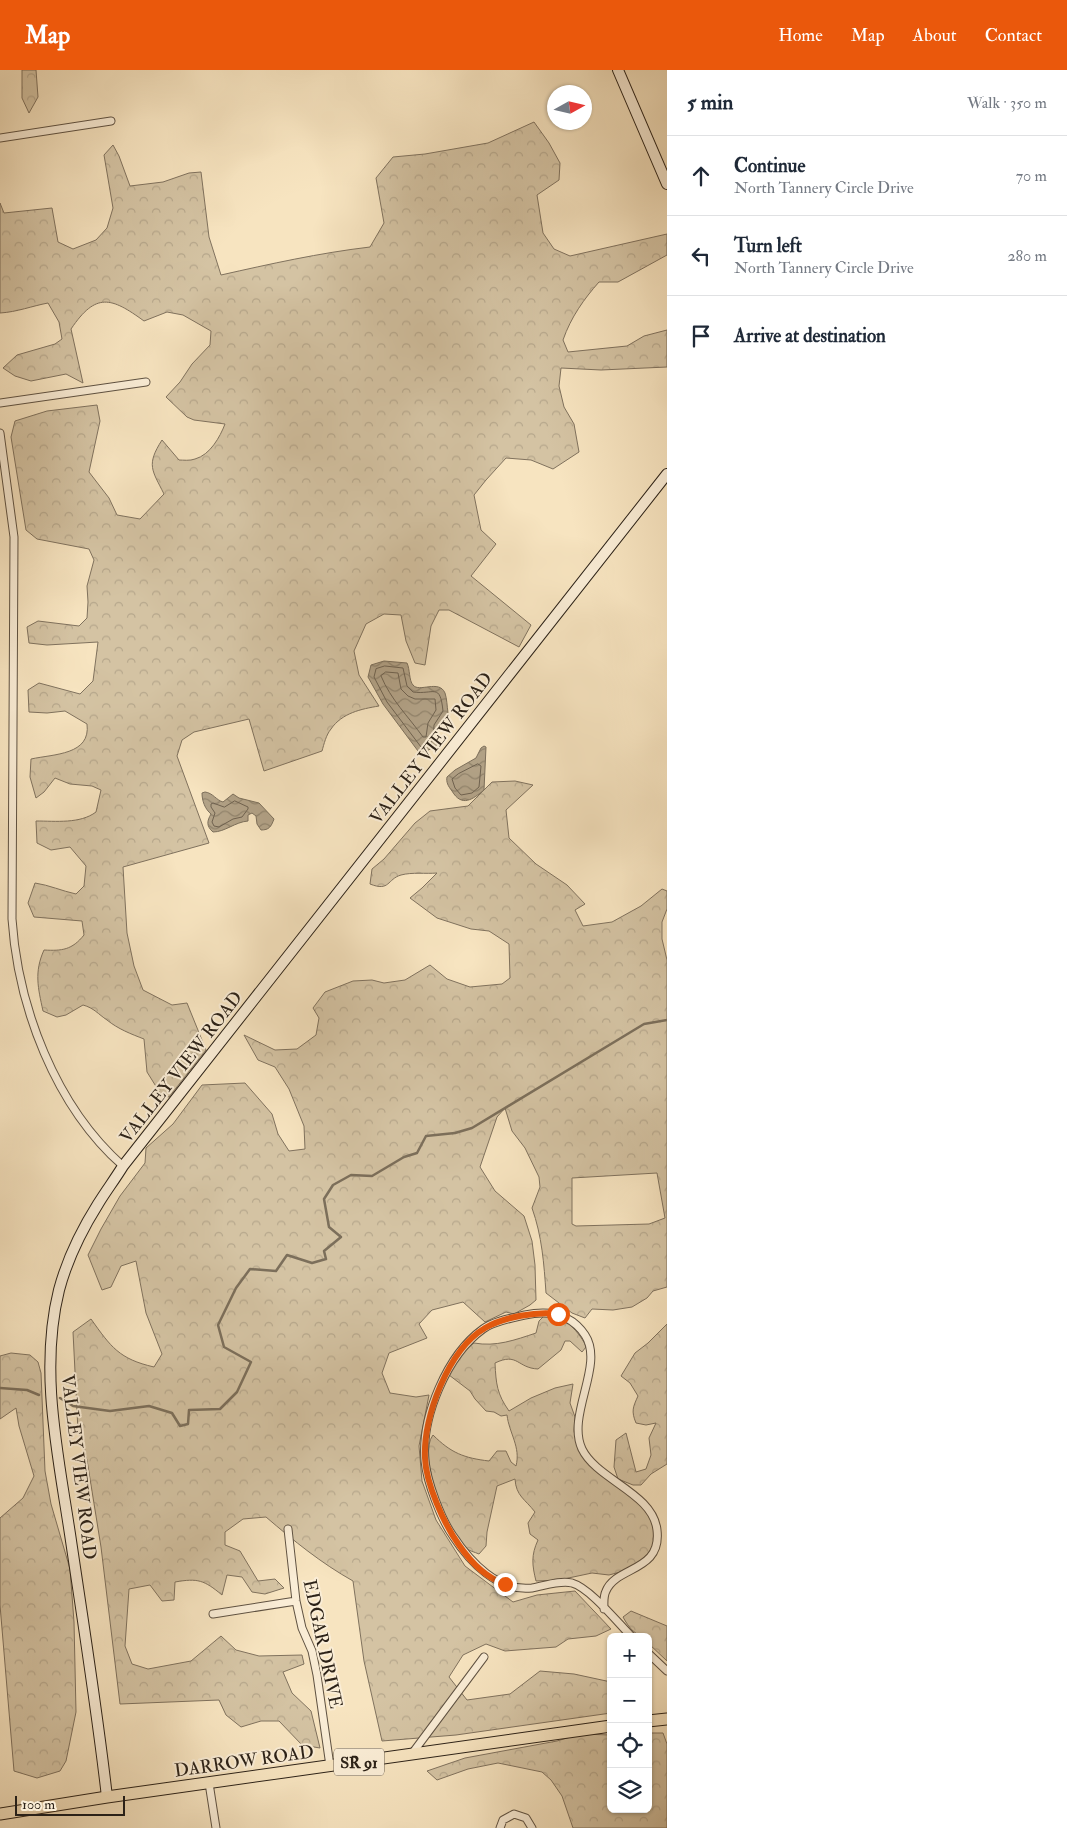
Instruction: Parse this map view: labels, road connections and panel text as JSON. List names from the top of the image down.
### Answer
{
  "streets": {
    "main road": ["VALLEY VIEW ROAD", "DARROW ROAD", "SR 91"],
    "street": ["EDGAR DRIVE"]
  },
  "crossings": [
    ["VALLEY VIEW ROAD", "DARROW ROAD"],
    ["EDGAR DRIVE", "DARROW ROAD"]
  ],
  "scale_bar": "100 m",
  "north": "right",
  "page": {
    "header": "Map",
    "nav": [
      "Home",
      "Map",
      "About",
      "Contact"
    ],
    "heading": ["5 min", "Walk · 350 m"],
    "list": [
      ["Continue", "North Tannery Circle Drive", "70 m"],
      ["Turn left", "North Tannery Circle Drive", "280 m"],
      "Arrive at destination"
    ],
    "map_buttons": ["+", "−"],
    "scale": "100 m"
  }
}
